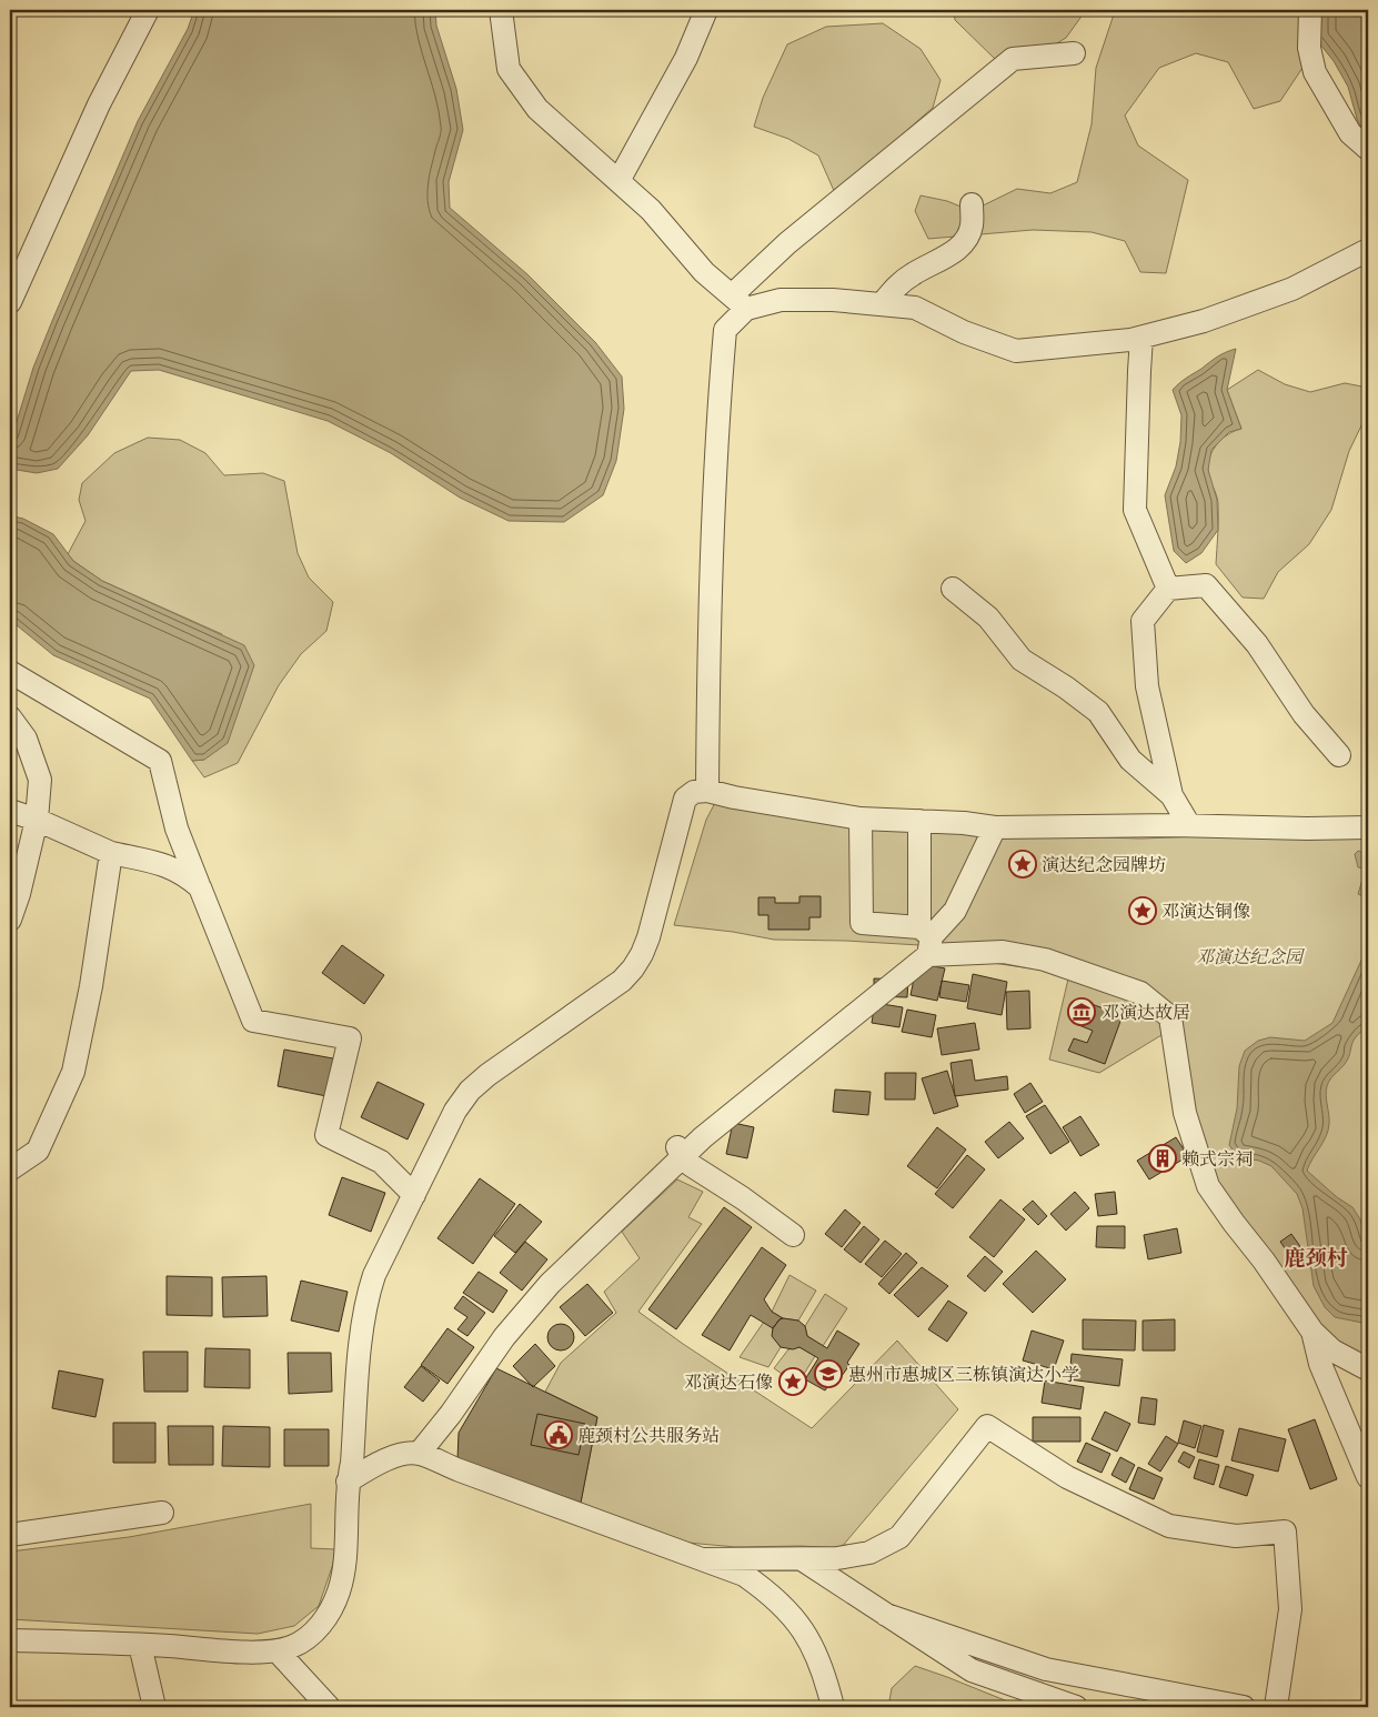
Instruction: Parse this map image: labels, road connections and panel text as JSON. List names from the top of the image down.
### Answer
{
  "districts": ["鹿颈村"],
  "parks": ["邓演达纪念园"],
  "places": {
    "place": ["演达纪念园牌坊", "邓演达铜像", "邓演达石像"],
    "museum": ["邓演达故居"],
    "building": ["赖式宗祠"],
    "school or university": ["惠州市惠城区三栋镇演达小学"],
    "public building": ["鹿颈村公共服务站"]
  }
}
